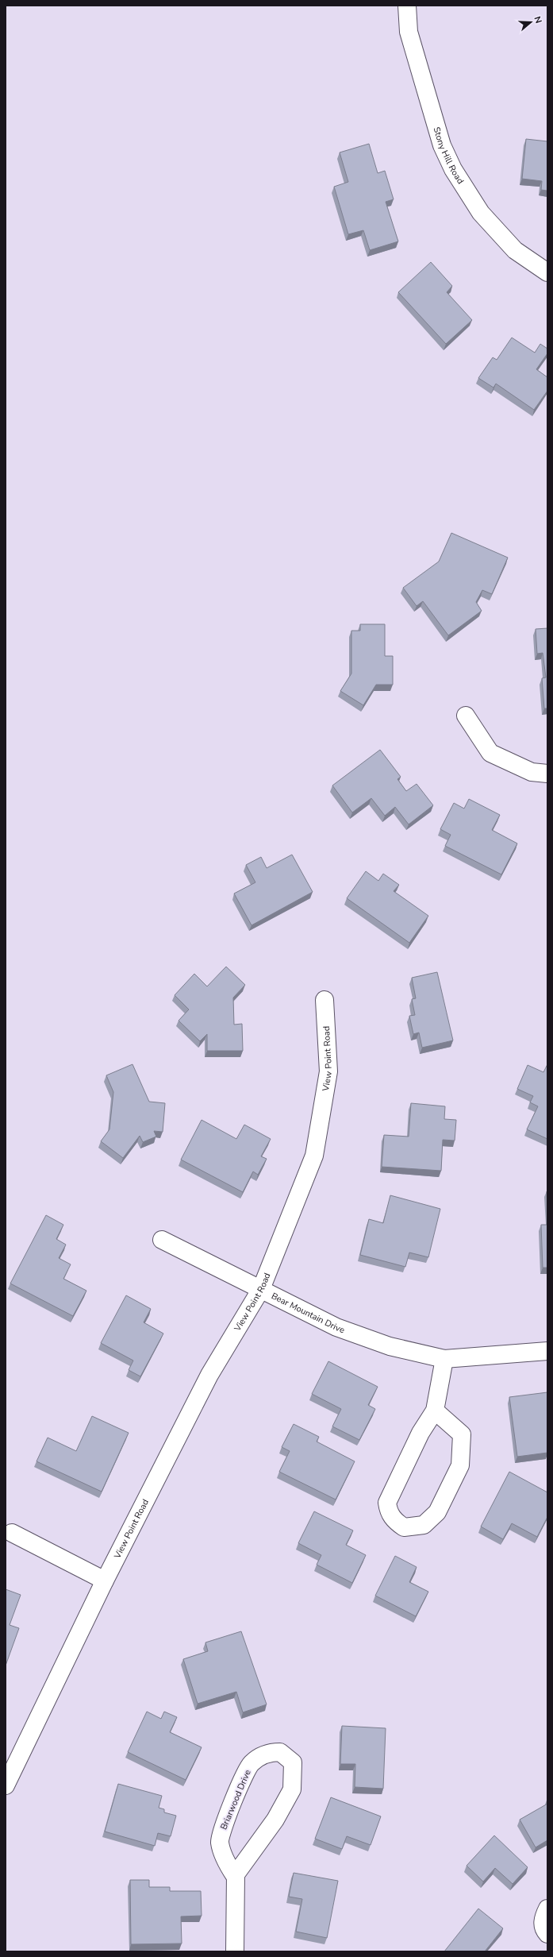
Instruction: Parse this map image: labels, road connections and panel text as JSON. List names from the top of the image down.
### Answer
{
  "streets": {
    "street": [
      "Stony Hill Road",
      "View Point Road",
      "Bear Mountain Drive",
      "Briarwood Drive"
    ]
  },
  "crossings": [
    ["View Point Road", "Bear Mountain Drive"]
  ],
  "north": "right"
}
